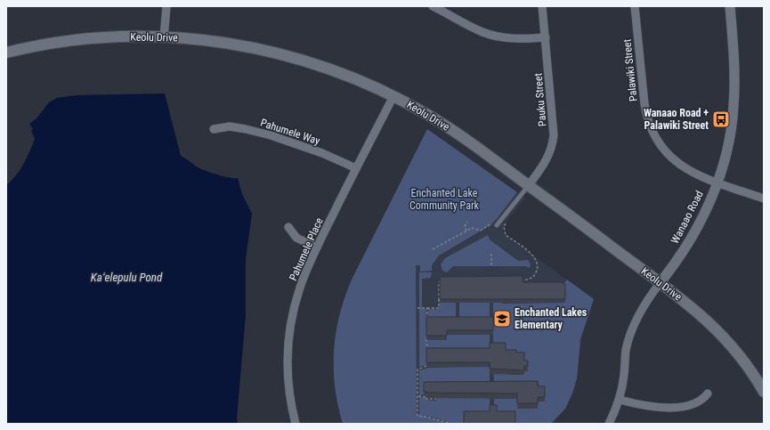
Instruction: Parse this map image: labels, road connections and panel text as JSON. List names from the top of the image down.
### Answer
{
  "streets": {
    "main road": ["Keolu Drive"],
    "street": [
      "Palawiki Street",
      "Pauku Street",
      "Pahumele Way",
      "Wanaao Road",
      "Pahumele Place"
    ]
  },
  "crossings": [
    ["Keolu Drive", "Pauku Street"],
    ["Keolu Drive", "Wanaao Road"],
    ["Keolu Drive", "Pahumele Place"],
    ["Palawiki Street", "Wanaao Road"],
    ["Pahumele Way", "Pahumele Place"]
  ],
  "water": ["Kaʻelepulu Pond"],
  "parks": ["Enchanted Lake Community Park"],
  "places": {
    "bus stop": ["Wanaao Road + Palawiki Street"],
    "school or university": ["Enchanted Lakes Elementary"]
  }
}
